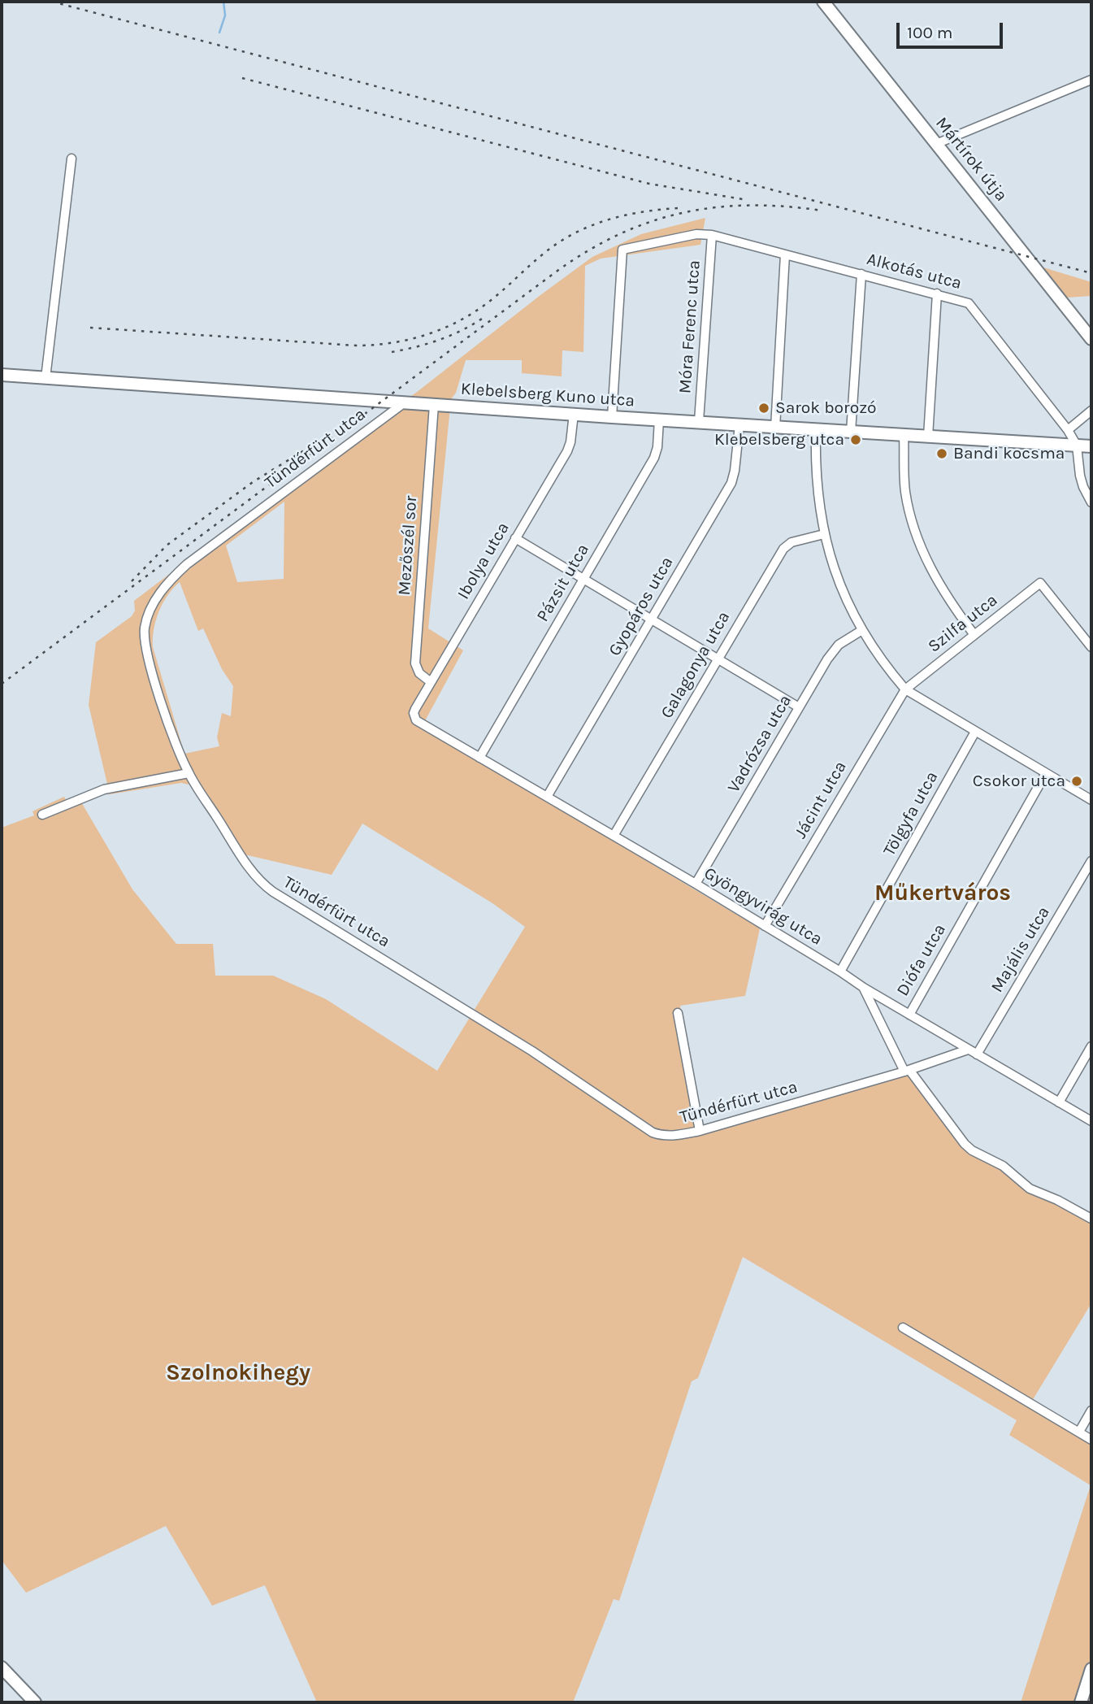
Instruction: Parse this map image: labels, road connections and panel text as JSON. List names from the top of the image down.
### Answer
{
  "streets": {
    "street": [
      "Mártírok útja",
      "Alkotás utca",
      "Móra Ferenc utca",
      "Klebelsberg Kuno utca",
      "Tündérfürt utca",
      "Mezőszél sor",
      "Ibolya utca",
      "Pázsit utca",
      "Gyopáros utca",
      "Szilfa utca",
      "Galagonya utca",
      "Vadrózsa utca",
      "Jácint utca",
      "Tölgyfa utca",
      "Gyöngyvirág utca",
      "Majális utca",
      "Diófa utca"
    ]
  },
  "crossings": [
    ["Alkotás utca", "Móra Ferenc utca"],
    ["Alkotás utca", "Klebelsberg Kuno utca"],
    ["Móra Ferenc utca", "Klebelsberg Kuno utca"],
    ["Klebelsberg Kuno utca", "Tündérfürt utca"],
    ["Klebelsberg Kuno utca", "Mezőszél sor"],
    ["Klebelsberg Kuno utca", "Ibolya utca"],
    ["Klebelsberg Kuno utca", "Pázsit utca"],
    ["Klebelsberg Kuno utca", "Gyopáros utca"],
    ["Tündérfürt utca", "Gyöngyvirág utca"],
    ["Mezőszél sor", "Ibolya utca"],
    ["Ibolya utca", "Gyöngyvirág utca"],
    ["Pázsit utca", "Gyöngyvirág utca"],
    ["Gyopáros utca", "Gyöngyvirág utca"],
    ["Szilfa utca", "Jácint utca"],
    ["Galagonya utca", "Gyöngyvirág utca"],
    ["Vadrózsa utca", "Gyöngyvirág utca"],
    ["Jácint utca", "Gyöngyvirág utca"],
    ["Tölgyfa utca", "Gyöngyvirág utca"],
    ["Gyöngyvirág utca", "Majális utca"],
    ["Gyöngyvirág utca", "Diófa utca"]
  ],
  "districts": ["Műkertváros", "Szolnokihegy"],
  "places": [
    "Sarok borozó",
    "Klebelsberg utca",
    "Bandi kocsma",
    "Csokor utca"
  ],
  "scale_bar": "100 m"
}
